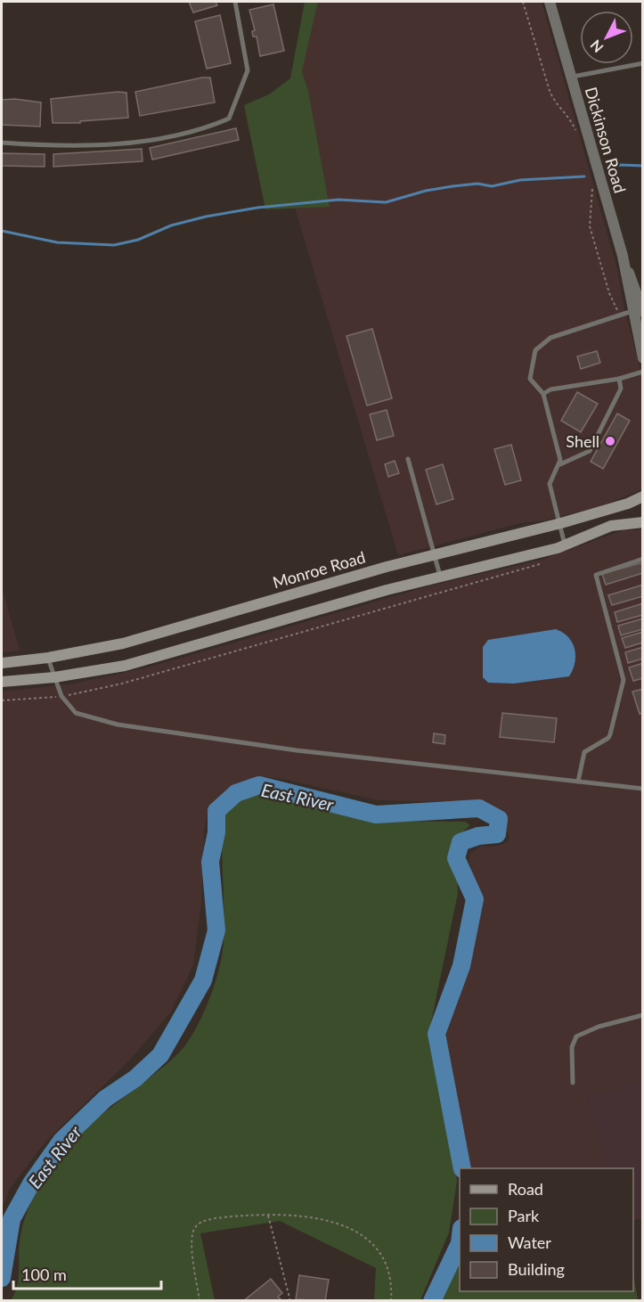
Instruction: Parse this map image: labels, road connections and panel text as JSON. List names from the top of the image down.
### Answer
{
  "streets": {
    "main road": ["Monroe Road"],
    "street": ["Dickinson Road"]
  },
  "water": ["East River"],
  "places": ["Shell"],
  "legend": [
    "Road",
    "Park",
    "Water",
    "Building"
  ],
  "scale_bar": "100 m",
  "north": "bottom left"
}
